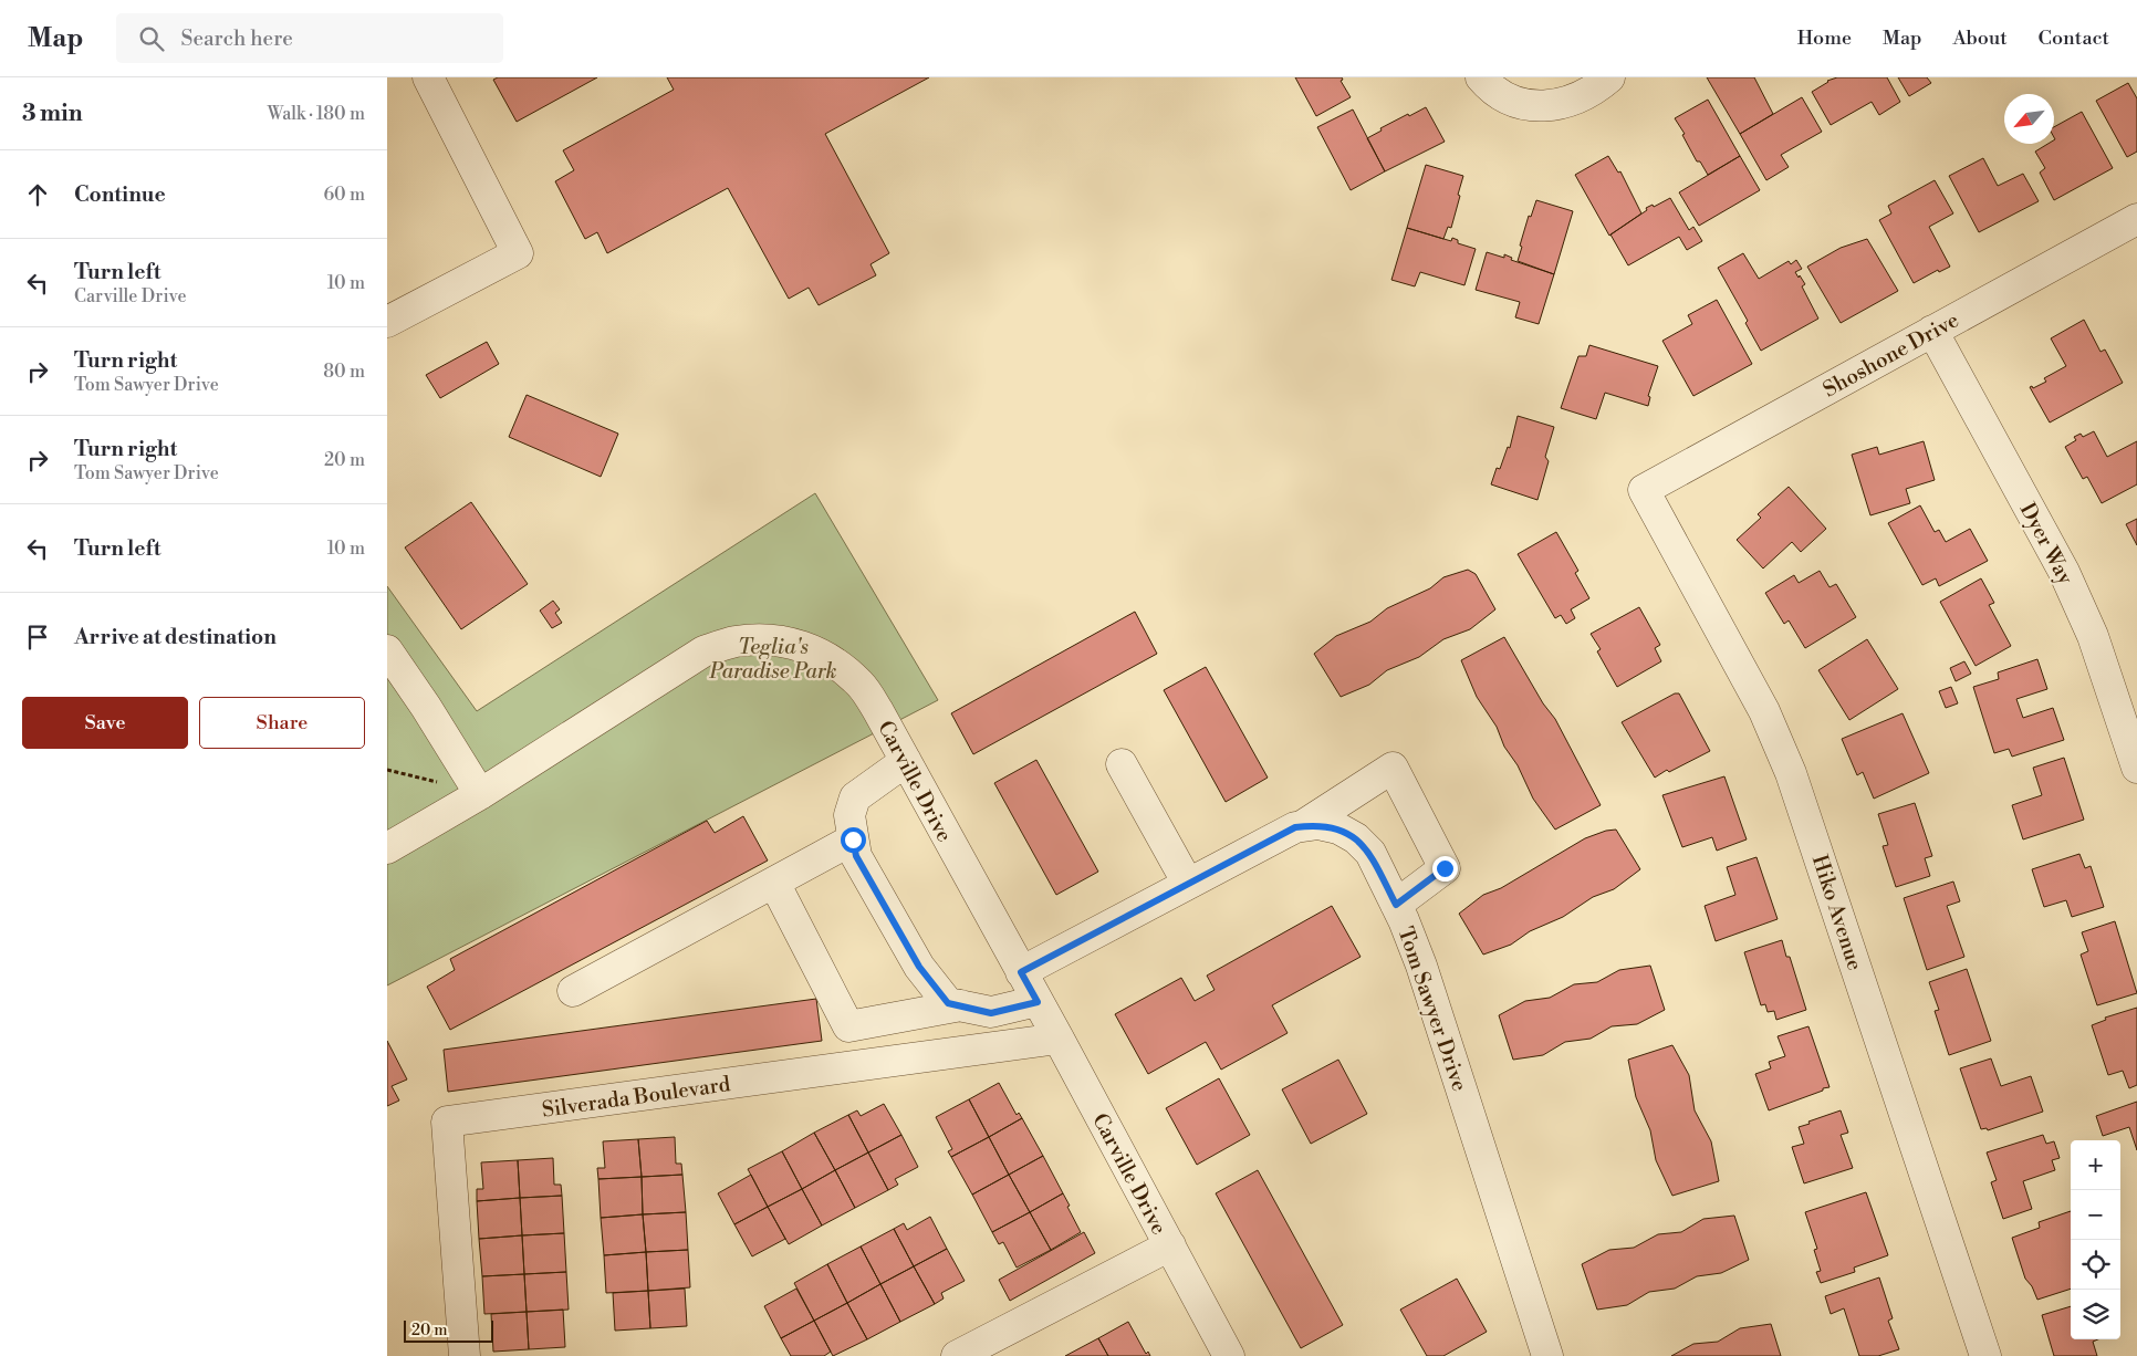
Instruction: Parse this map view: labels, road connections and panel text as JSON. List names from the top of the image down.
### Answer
{
  "streets": {
    "street": [
      "Shoshone Drive",
      "Dyer Way",
      "Carville Drive",
      "Hiko Avenue",
      "Tom Sawyer Drive",
      "Silverada Boulevard"
    ]
  },
  "crossings": [
    ["Shoshone Drive", "Dyer Way"],
    ["Shoshone Drive", "Hiko Avenue"],
    ["Carville Drive", "Tom Sawyer Drive"],
    ["Carville Drive", "Silverada Boulevard"]
  ],
  "parks": ["Teglia's Paradise Park"],
  "scale_bar": "20 m",
  "north": "bottom left",
  "page": {
    "header": "Map",
    "search": "Search here",
    "nav": [
      "Home",
      "Map",
      "About",
      "Contact"
    ],
    "heading": ["3 min", "Walk · 180 m"],
    "list": [
      ["Continue", "60 m"],
      ["Turn left", "Carville Drive", "10 m"],
      ["Turn right", "Tom Sawyer Drive", "80 m"],
      ["Turn right", "Tom Sawyer Drive", "20 m"],
      ["Turn left", "10 m"],
      "Arrive at destination"
    ],
    "buttons": ["Save", "Share"],
    "map_buttons": ["+", "−"],
    "scale": "20 m"
  }
}
